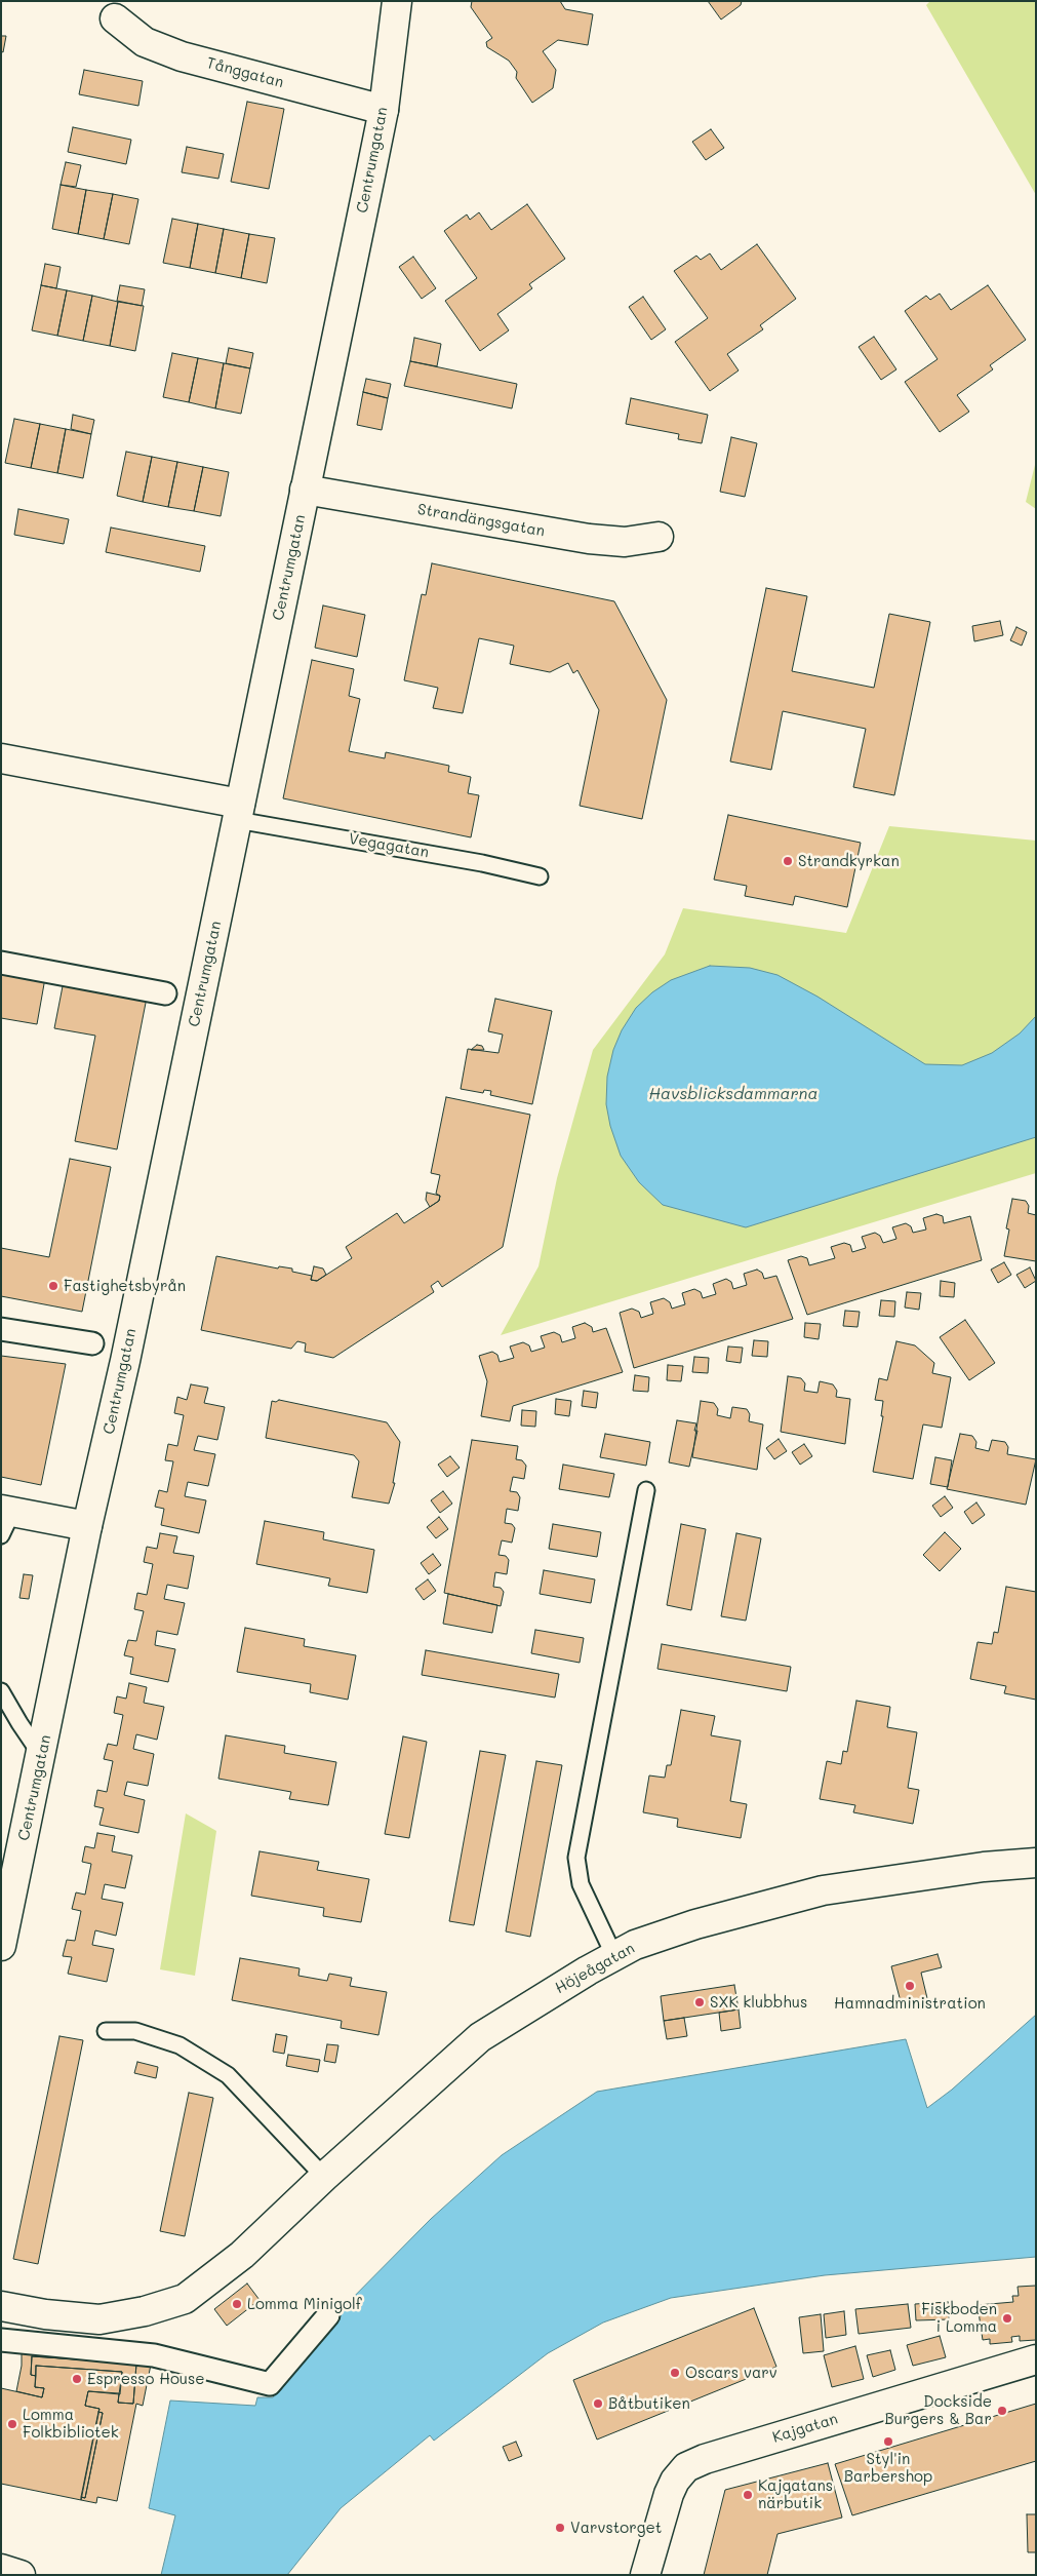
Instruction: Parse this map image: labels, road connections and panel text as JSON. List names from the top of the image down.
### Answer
{
  "streets": {
    "street": [
      "Tånggatan",
      "Centrumgatan",
      "Strandängsgatan",
      "Vegagatan",
      "Höjeågatan",
      "Kajgatan"
    ]
  },
  "crossings": [
    ["Tånggatan", "Centrumgatan"],
    ["Centrumgatan", "Strandängsgatan"],
    ["Centrumgatan", "Vegagatan"]
  ],
  "water": ["Havsblicksdammarna"],
  "places": [
    "Strandkyrkan",
    "Fastighetsbyrån",
    "Hamnadministration",
    "SXK klubbhus",
    "Lomma Minigolf",
    "Fiskboden i Lomma",
    "Oscars varv",
    "Espresso House",
    "Båtbutiken",
    "Dockside Burgers & Bar",
    "Lomma Folkbibliotek",
    "Styl'in Barbershop",
    "Kajgatans närbutik",
    "Varvstorget"
  ]
}
